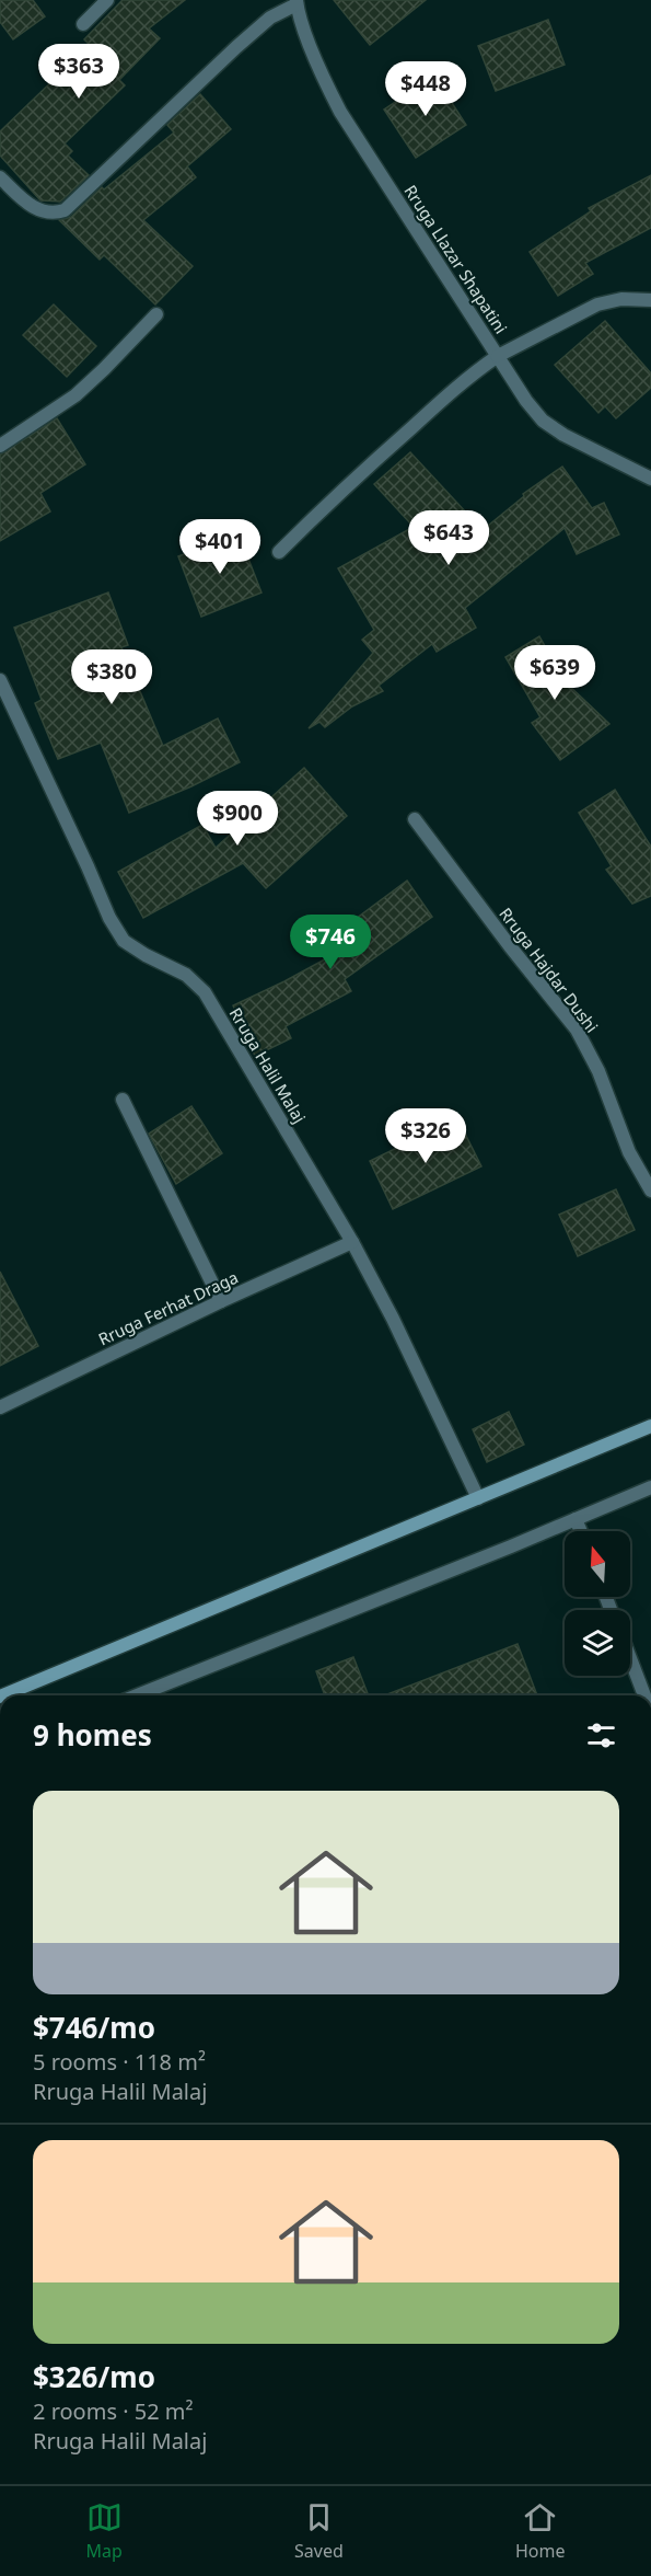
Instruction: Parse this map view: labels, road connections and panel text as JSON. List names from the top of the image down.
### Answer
{
  "streets": {
    "street": [
      "Rruga Llazar Shapatini",
      "Rruga Hajdar Dushi",
      "Rruga Halil Malaj",
      "Rruga Ferhat Draga"
    ]
  },
  "crossings": [
    ["Rruga Halil Malaj", "Rruga Ferhat Draga"]
  ],
  "north": "top",
  "page": {
    "price": [
      "$363",
      "$448",
      "$643",
      "$401",
      "$639",
      "$380",
      "$900",
      "$746",
      "$326"
    ],
    "heading": "9 homes",
    "list": [
      {
        "name": "$746/mo",
        "note": "5 rooms · 118 m² · Rruga Halil Malaj"
      },
      {
        "name": "$326/mo",
        "note": "2 rooms · 52 m² · Rruga Halil Malaj"
      }
    ],
    "tabs": ["Map", "Saved", "Home"]
  }
}
